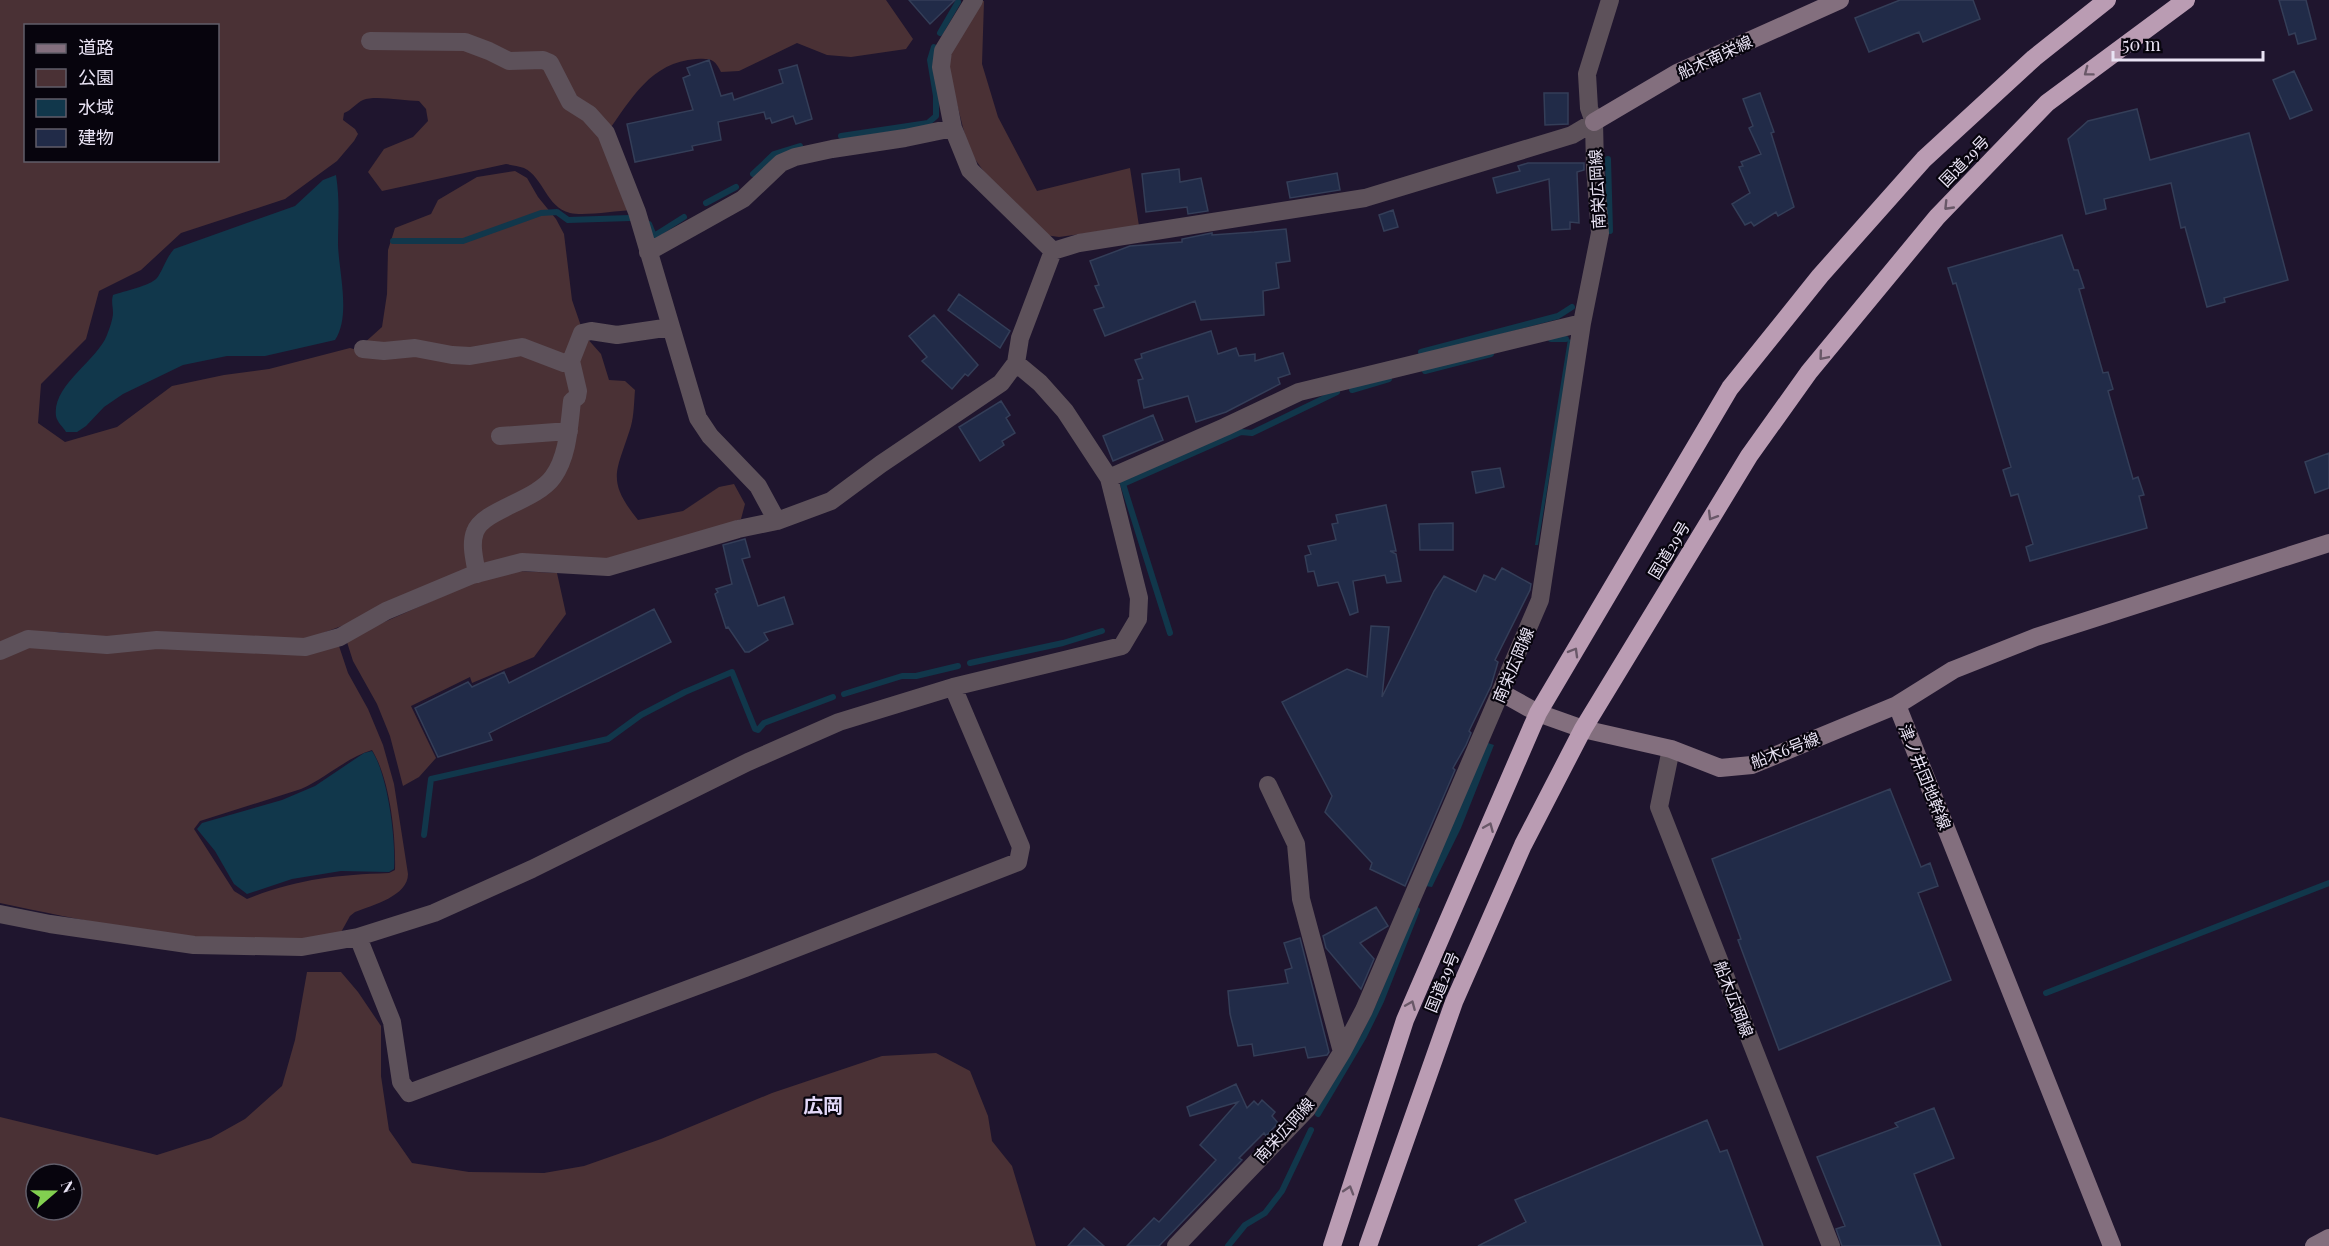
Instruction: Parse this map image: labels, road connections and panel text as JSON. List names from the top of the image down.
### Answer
{
  "streets": {
    "highway": ["国道29号"],
    "street": [
      "船木南栄線",
      "南栄広岡線",
      "船木6号線",
      "津ノ井団地幹線",
      "船木広岡線"
    ]
  },
  "crossings": [
    ["船木南栄線", "南栄広岡線"],
    ["国道29号", "船木6号線"],
    ["南栄広岡線", "船木6号線"],
    ["船木6号線", "津ノ井団地幹線"],
    ["船木6号線", "船木広岡線"]
  ],
  "districts": ["広岡"],
  "legend": [
    "道路",
    "公園",
    "水域",
    "建物"
  ],
  "scale_bar": "50 m",
  "north": "right"
}
